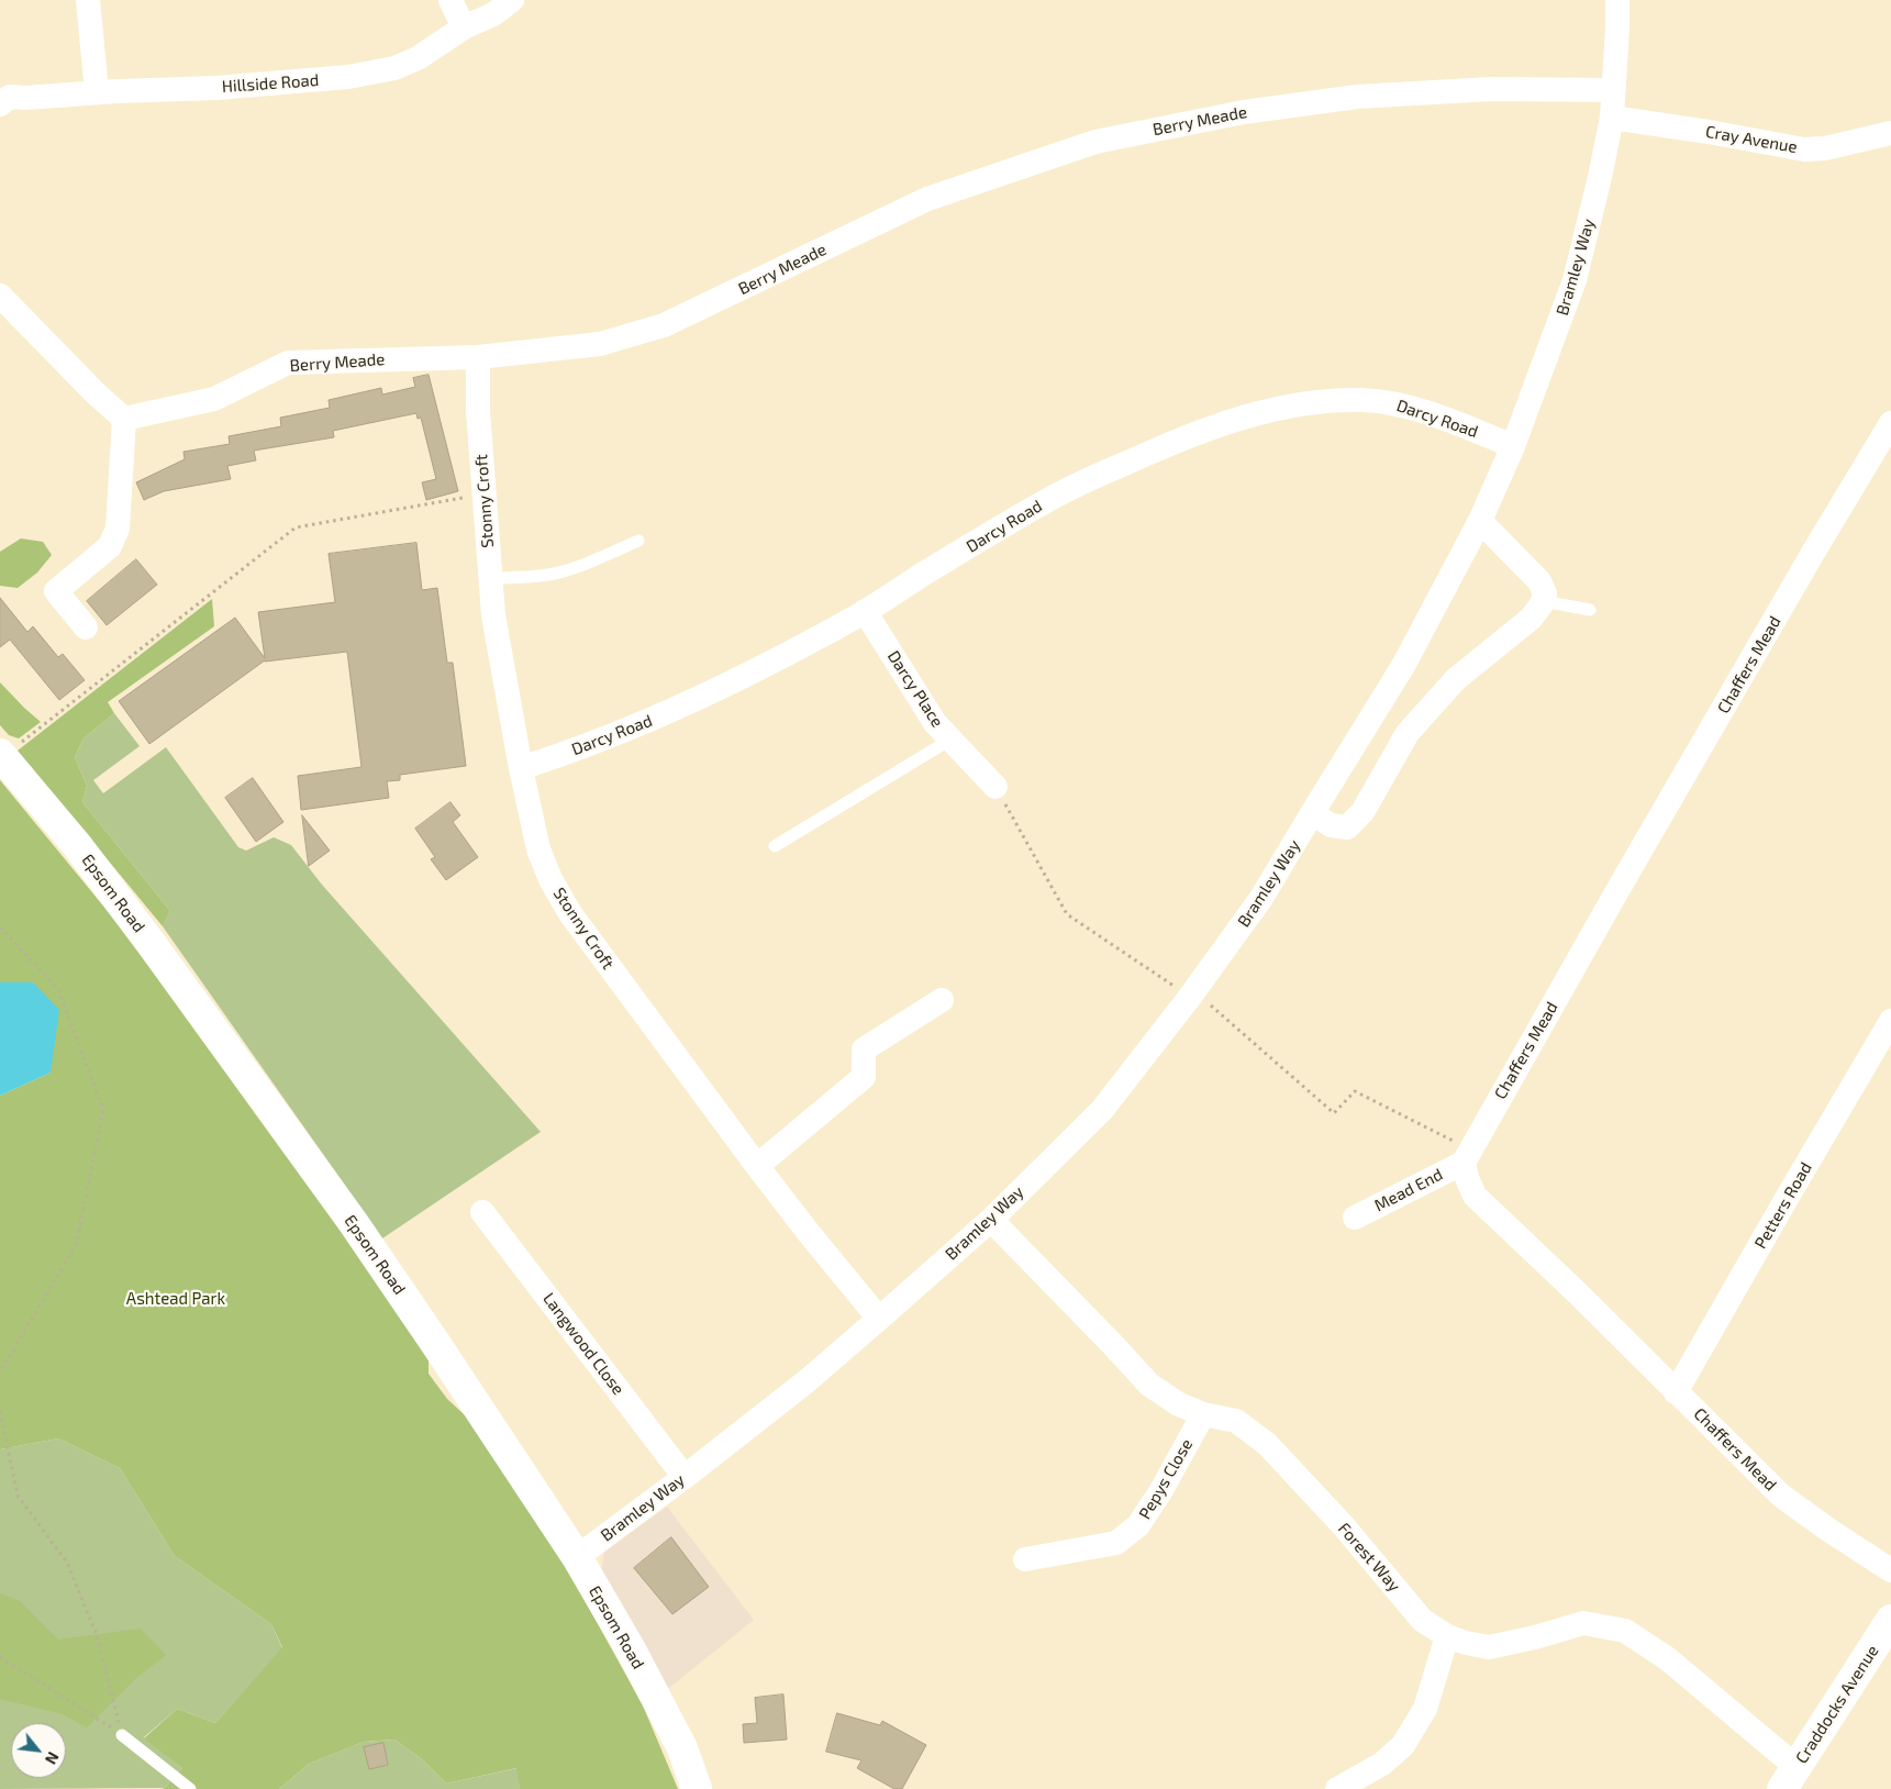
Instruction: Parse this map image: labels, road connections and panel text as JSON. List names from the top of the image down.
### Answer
{
  "streets": {
    "main road": ["Epsom Road", "Craddocks Avenue"],
    "street": [
      "Hillside Road",
      "Berry Meade",
      "Cray Avenue",
      "Bramley Way",
      "Darcy Road",
      "Stonny Croft",
      "Chaffers Mead",
      "Darcy Place",
      "Mead End",
      "Petters Road",
      "Langwood Close",
      "Pepys Close",
      "Forest Way"
    ]
  },
  "crossings": [
    ["Berry Meade", "Bramley Way"],
    ["Berry Meade", "Stonny Croft"],
    ["Cray Avenue", "Bramley Way"],
    ["Bramley Way", "Darcy Road"],
    ["Bramley Way", "Stonny Croft"],
    ["Bramley Way", "Epsom Road"],
    ["Bramley Way", "Langwood Close"],
    ["Bramley Way", "Forest Way"],
    ["Darcy Road", "Stonny Croft"],
    ["Darcy Road", "Darcy Place"],
    ["Chaffers Mead", "Mead End"],
    ["Chaffers Mead", "Petters Road"],
    ["Pepys Close", "Forest Way"],
    ["Forest Way", "Craddocks Avenue"]
  ],
  "parks": ["Ashtead Park"],
  "north": "bottom right"
}
